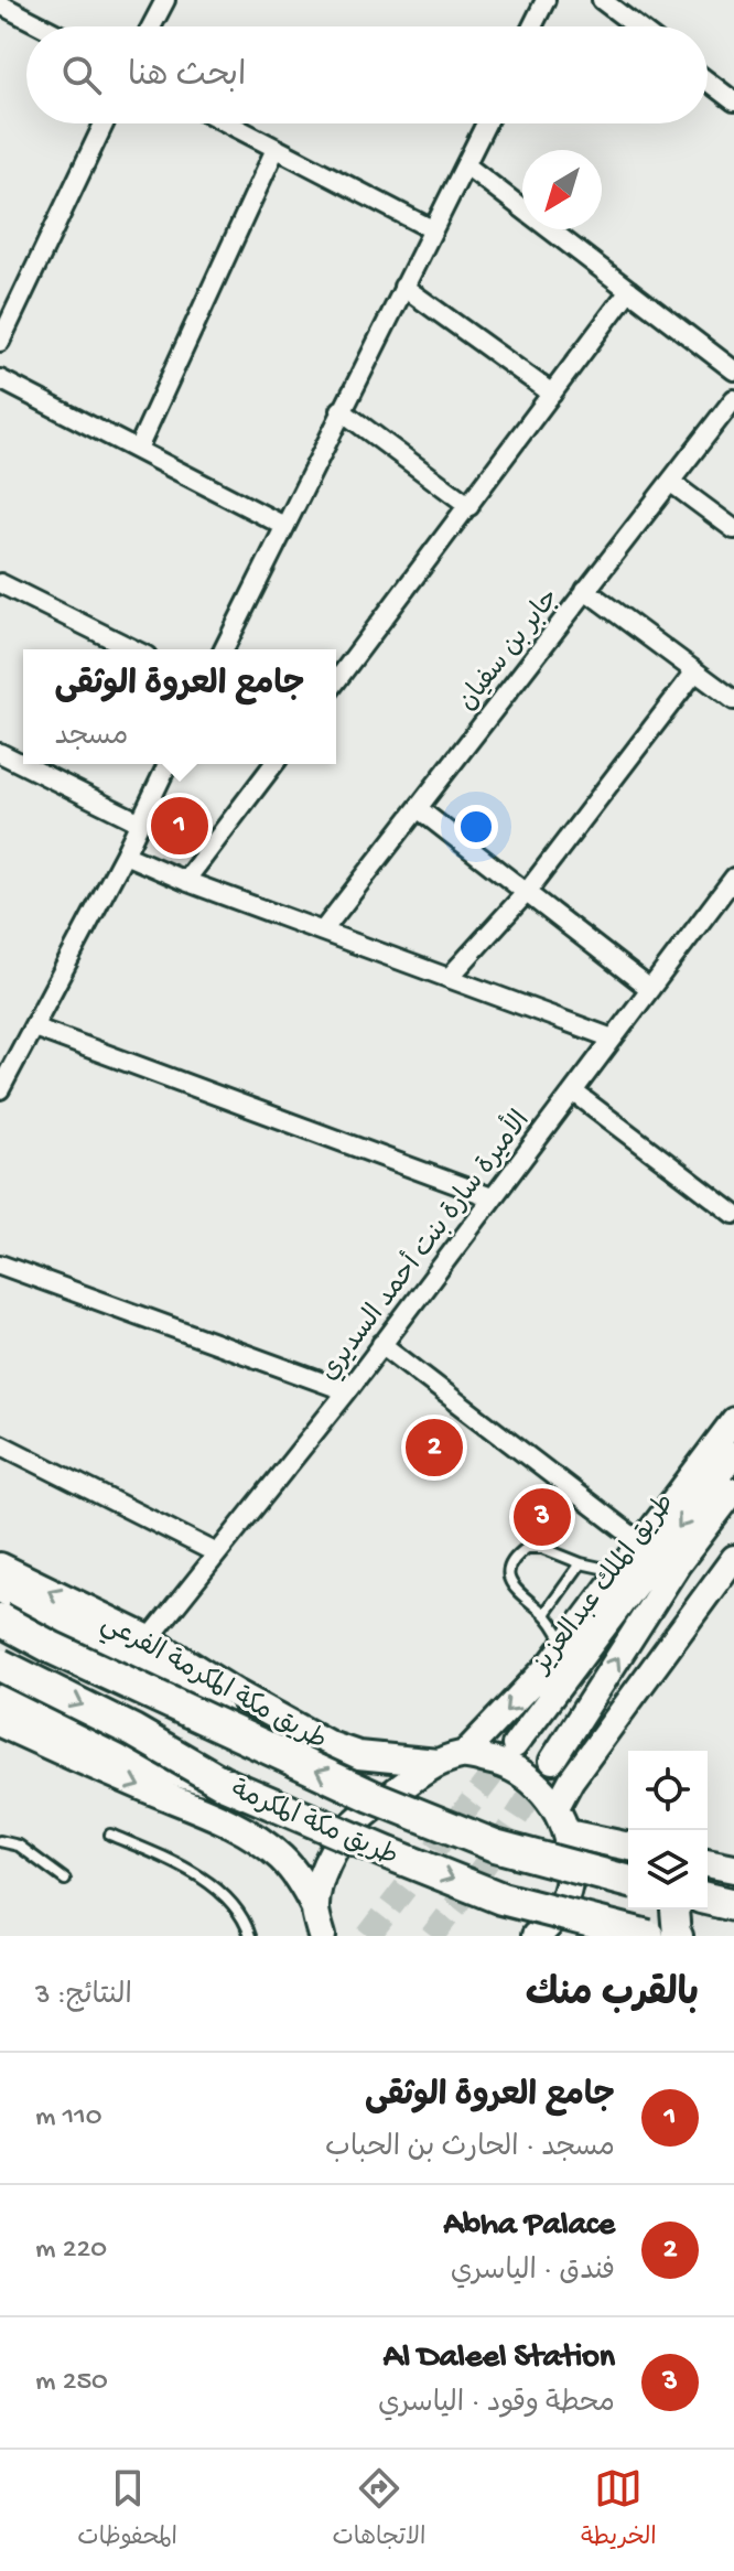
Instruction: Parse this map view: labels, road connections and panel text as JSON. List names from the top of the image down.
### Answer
{
  "streets": {
    "highway": ["طريق مكة المكرمة"],
    "main road": ["طريق الملك عبدالعزيز", "طريق مكة المكرمة الفرعي"],
    "street": ["جابر بن سفيان", "الأميرة سارة بنت أحمد السديري"]
  },
  "crossings": [
    ["الأميرة سارة بنت أحمد السديري", "طريق مكة المكرمة الفرعي"]
  ],
  "north": "bottom left",
  "page": {
    "search": "ابحث هنا",
    "popup": ["جامع العروة الوثقى", "مسجد"],
    "pins": ["1", "2", "3"],
    "heading": ["بالقرب منك", "النتائج: 3"],
    "list": [
      {
        "mark": "1",
        "name": "جامع العروة الوثقى",
        "note": "مسجد · الحارث بن الحباب",
        "value": "110 m"
      },
      {
        "mark": "2",
        "name": "Abha Palace",
        "note": "فندق · الياسري",
        "value": "220 m"
      },
      {
        "mark": "3",
        "name": "Al Daleel Station",
        "note": "محطة وقود · الياسري",
        "value": "250 m"
      }
    ],
    "nav": ["الخريطة", "الاتجاهات", "المحفوظات"]
  }
}
